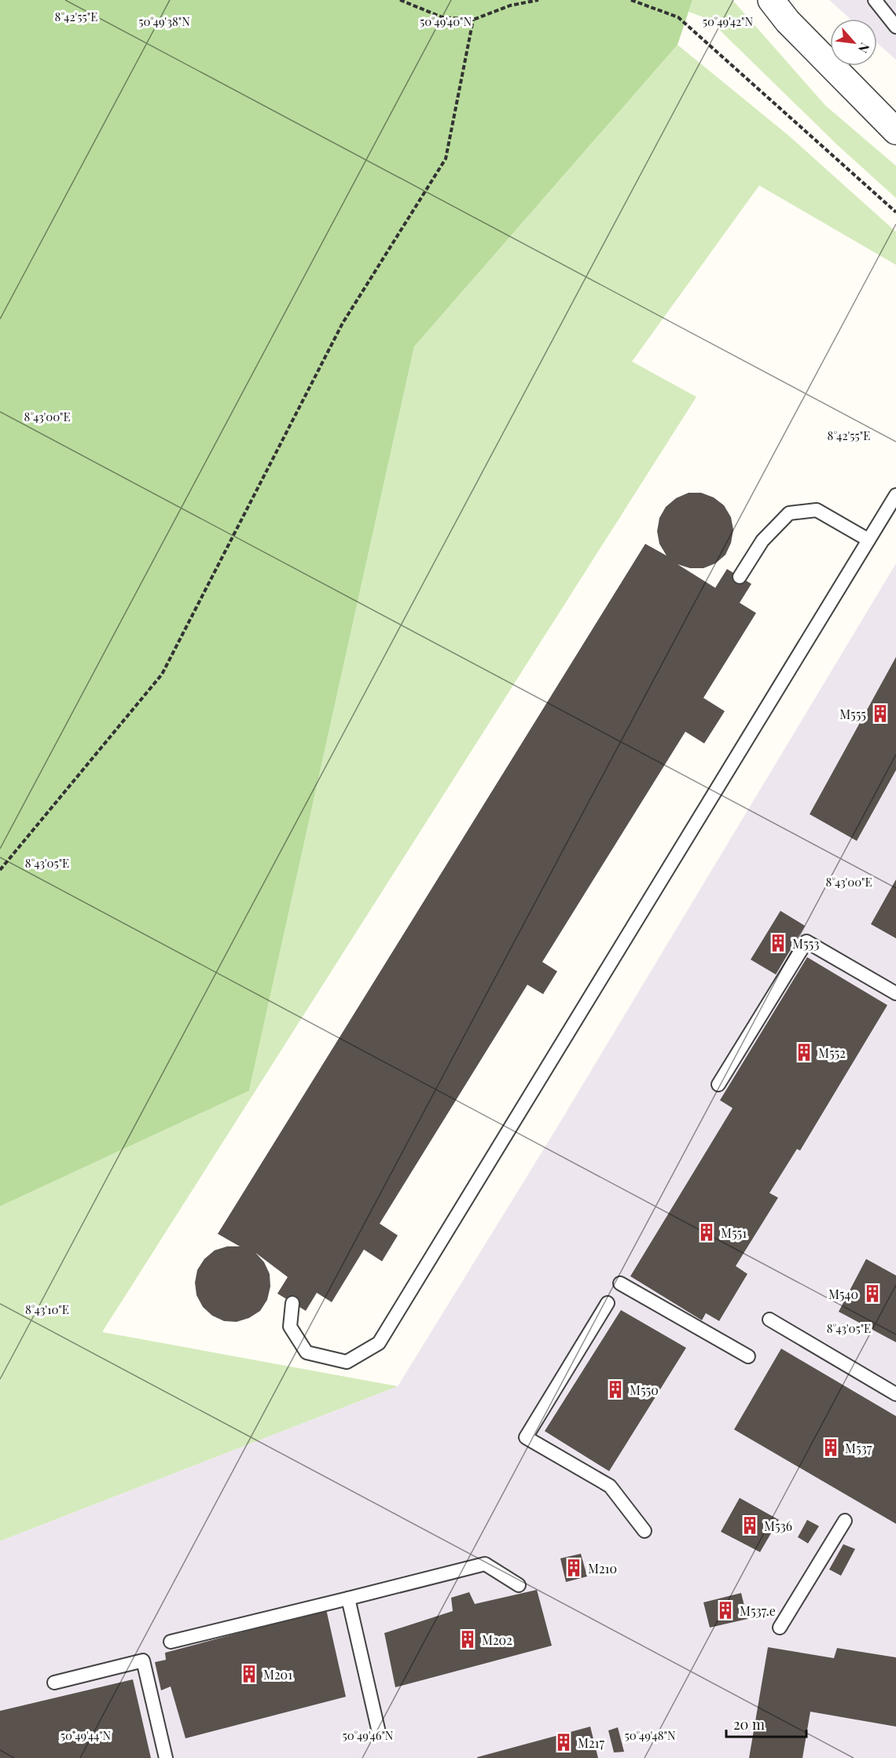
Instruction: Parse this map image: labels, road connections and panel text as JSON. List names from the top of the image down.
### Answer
{
  "places": {
    "building": [
      "M555",
      "M553",
      "M552",
      "M551",
      "M540",
      "M550",
      "M537",
      "M536",
      "M210",
      "M537.e",
      "M202",
      "M201",
      "M217"
    ]
  },
  "scale_bar": "20 m",
  "north": "bottom right",
  "coordinates": [
    "8°42'55\"E",
    "50°49'38\"N",
    "50°49'40\"N",
    "50°49'42\"N",
    "8°43'00\"E",
    "8°43'05\"E",
    "8°43'10\"E",
    "50°49'44\"N",
    "50°49'46\"N",
    "50°49'48\"N"
  ]
}
